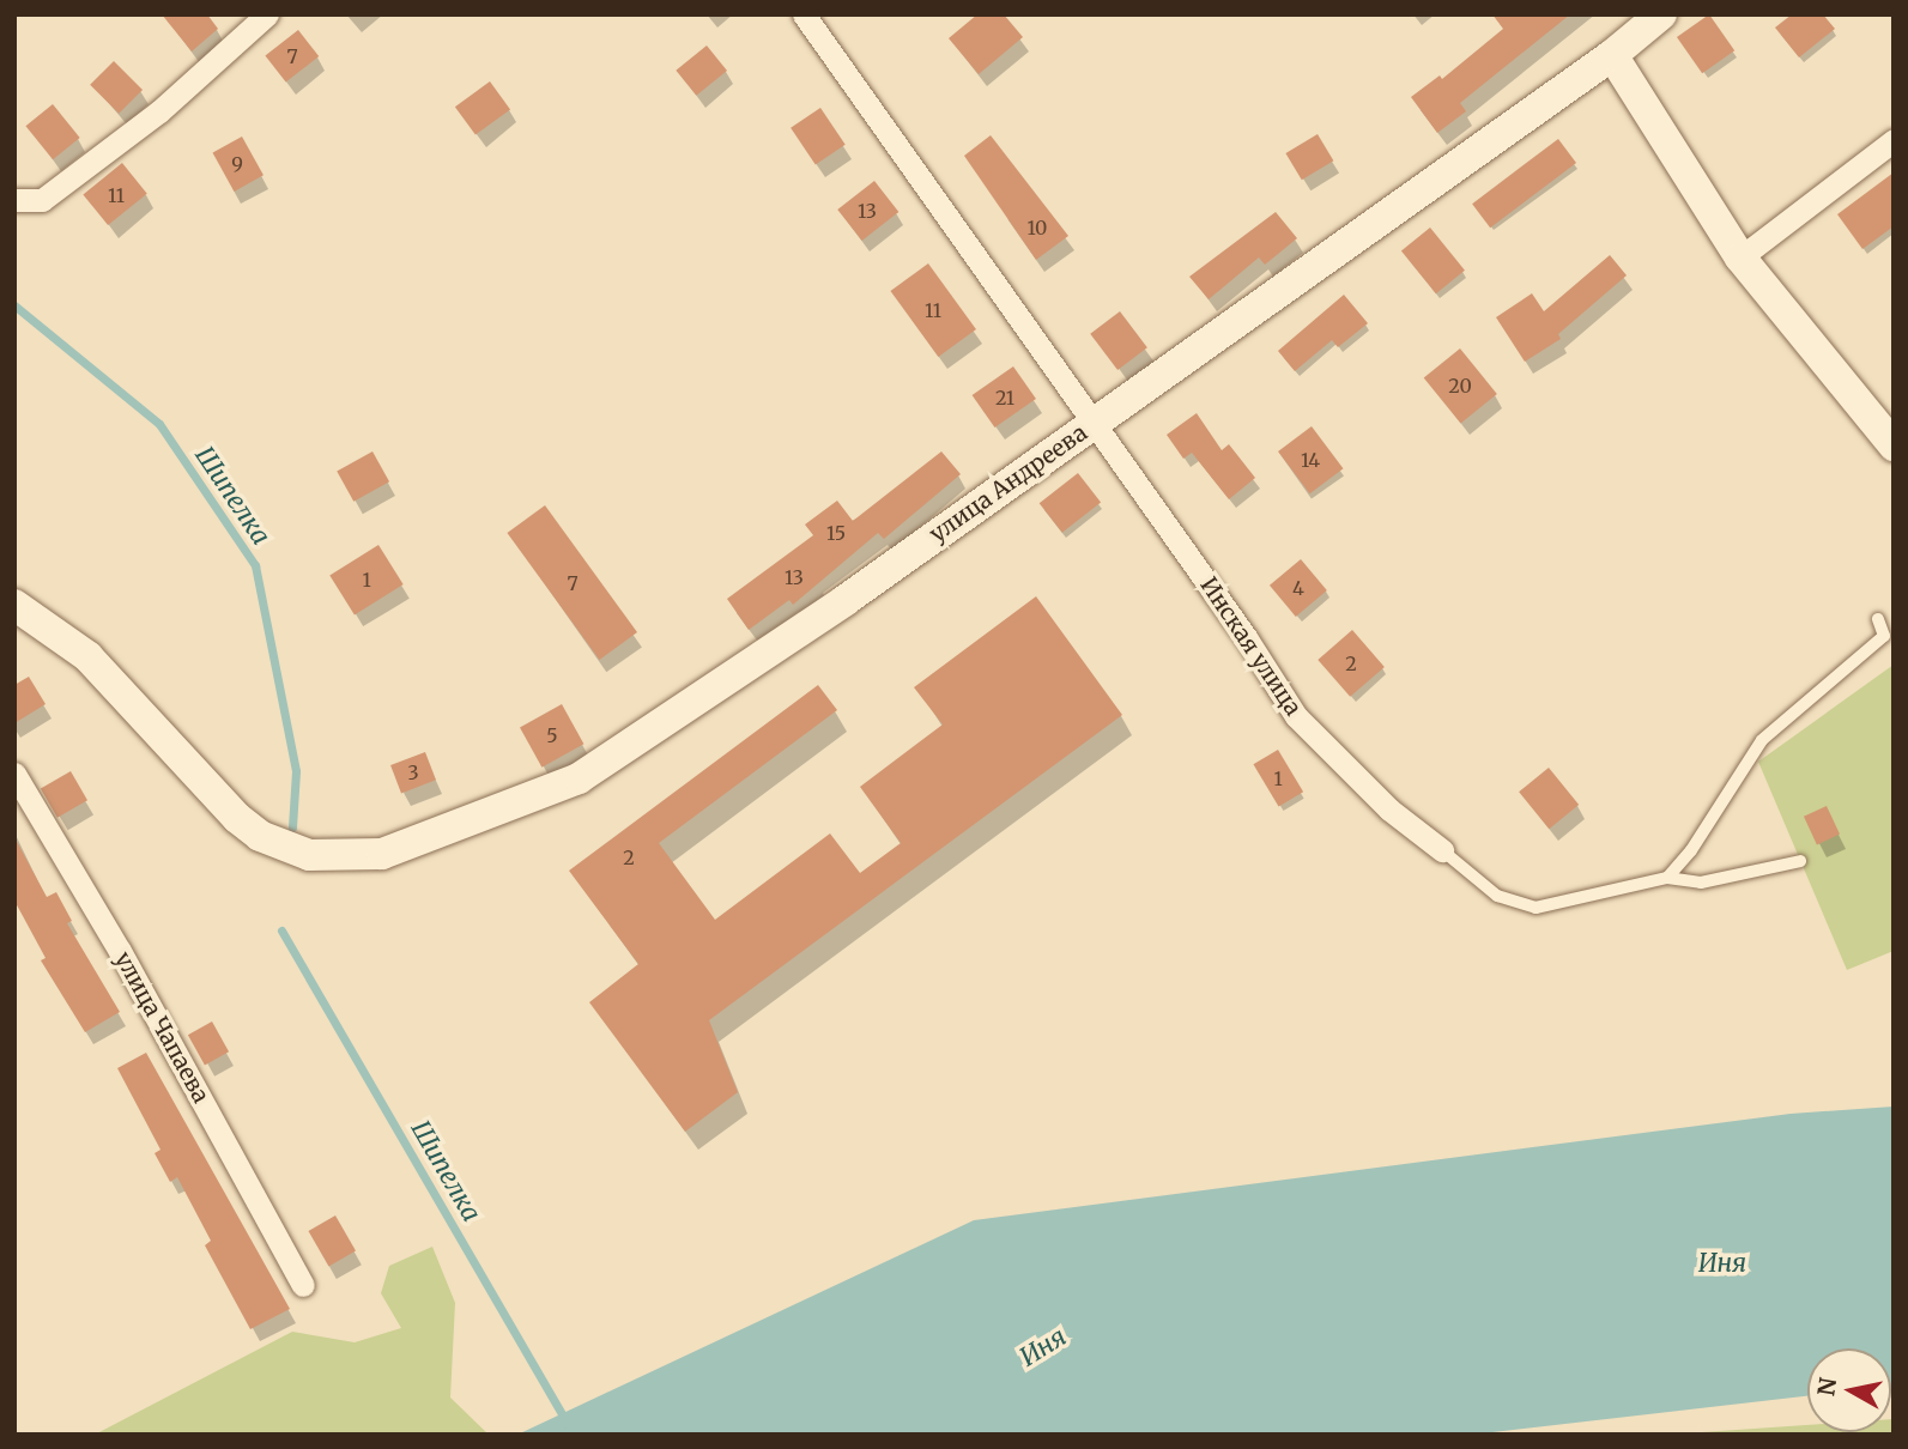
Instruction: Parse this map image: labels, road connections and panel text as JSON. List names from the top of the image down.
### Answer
{
  "streets": {
    "street": ["улица Андреева", "Инская улица", "улица Чапаева"]
  },
  "crossings": [
    ["улица Андреева", "Инская улица"]
  ],
  "water": ["Шипелка", "Иня"],
  "house_numbers": [
    "7",
    "9",
    "11",
    "13",
    "10",
    "11",
    "20",
    "21",
    "14",
    "15",
    "13",
    "1",
    "7",
    "4",
    "2",
    "5",
    "3",
    "1",
    "2"
  ],
  "north": "left"
}
